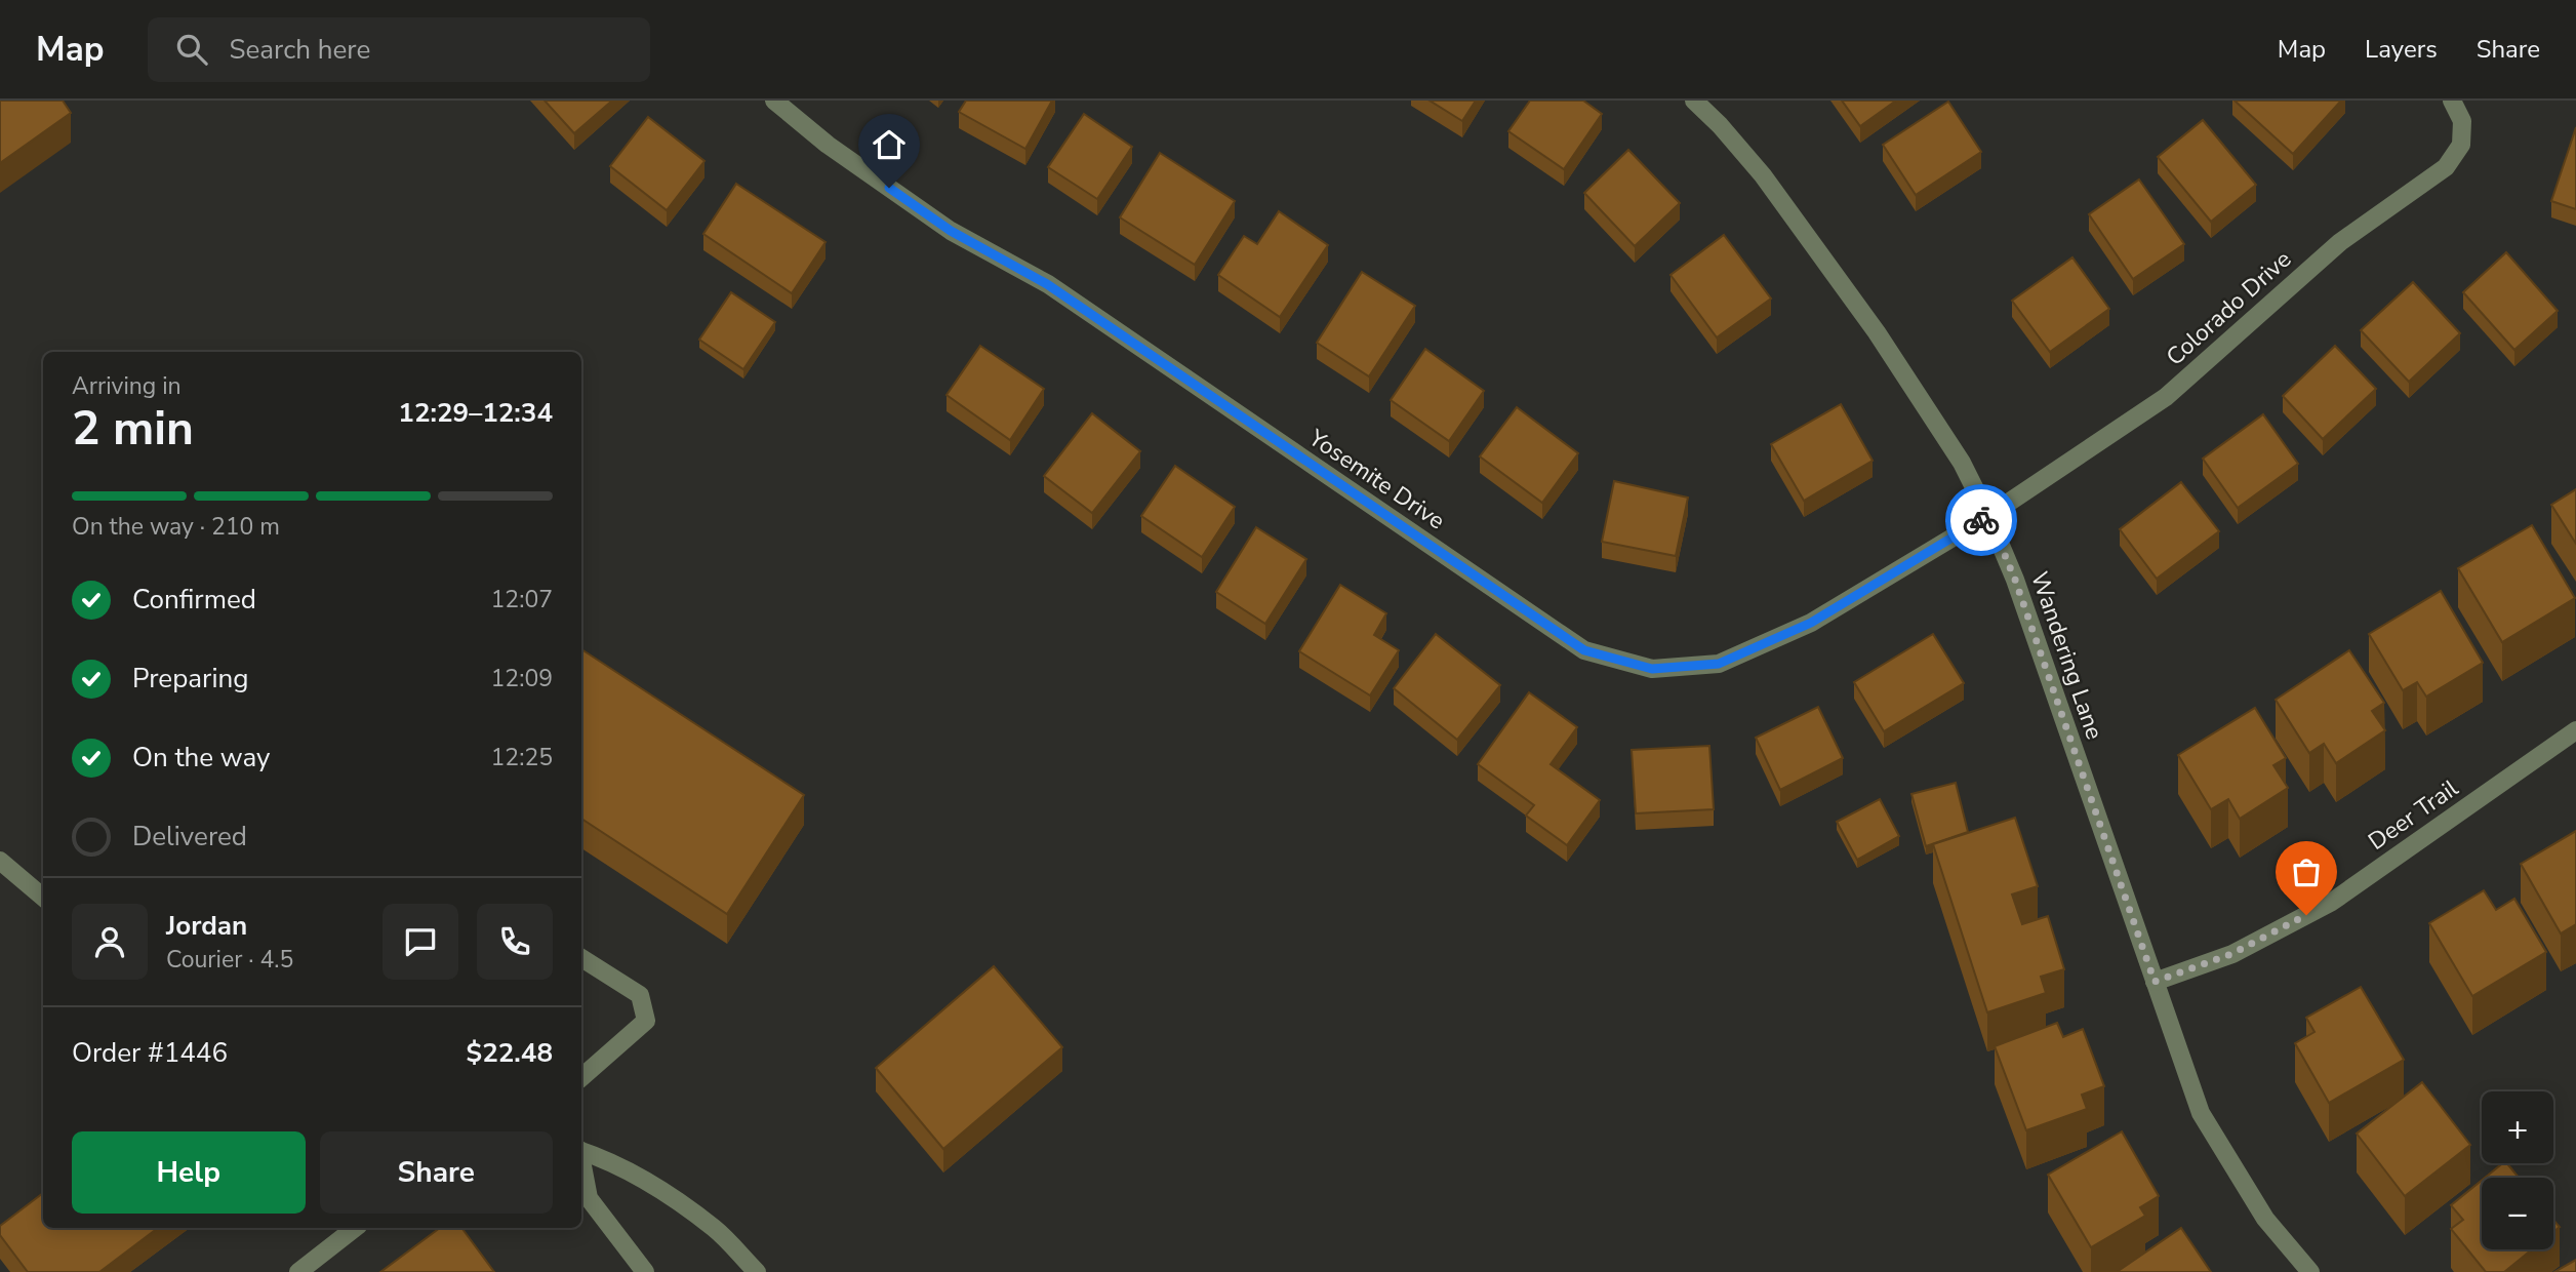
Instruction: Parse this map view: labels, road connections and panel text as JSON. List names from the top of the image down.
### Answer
{
  "streets": {
    "street": [
      "Colorado Drive",
      "Yosemite Drive",
      "Wandering Lane",
      "Deer Trail"
    ]
  },
  "crossings": [
    ["Colorado Drive", "Yosemite Drive"],
    ["Colorado Drive", "Wandering Lane"],
    ["Yosemite Drive", "Wandering Lane"],
    ["Wandering Lane", "Deer Trail"]
  ],
  "page": {
    "header": "Map",
    "search": "Search here",
    "nav": ["Map", "Layers", "Share"],
    "heading": ["2 min", "Arriving in", "12:29–12:34"],
    "panel": [
      "Jordan",
      "Courier · 4.5",
      "Order #1446",
      "$22.48"
    ],
    "bar": "On the way · 210 m",
    "list": [
      ["Confirmed", "12:07"],
      ["Preparing", "12:09"],
      ["On the way", "12:25"],
      "Delivered"
    ],
    "map_buttons": ["+", "−"],
    "buttons": ["Help", "Share"]
  }
}
